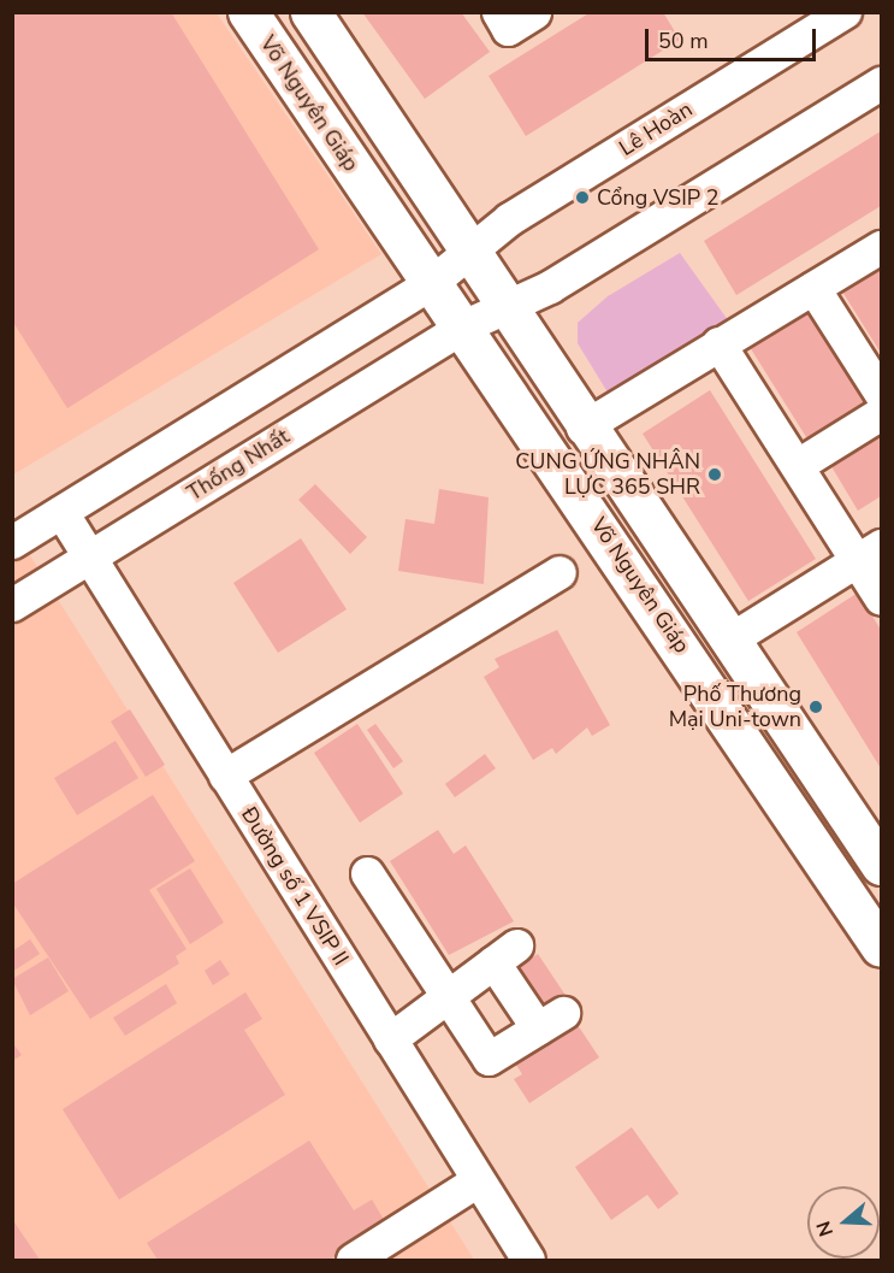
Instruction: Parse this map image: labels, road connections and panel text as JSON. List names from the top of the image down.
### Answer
{
  "streets": {
    "main road": ["Võ Nguyên Giáp"],
    "street": ["Lê Hoàn", "Thống Nhất", "Đường số 1 VSIP II"]
  },
  "crossings": [
    ["Võ Nguyên Giáp", "Lê Hoàn"],
    ["Võ Nguyên Giáp", "Thống Nhất"],
    ["Thống Nhất", "Đường số 1 VSIP II"]
  ],
  "places": ["Cổng VSIP 2", "CUNG ỨNG NHÂN LỰC 365 SHR", "Phố Thương Mại Uni-town"],
  "scale_bar": "50 m",
  "north": "left"
}
